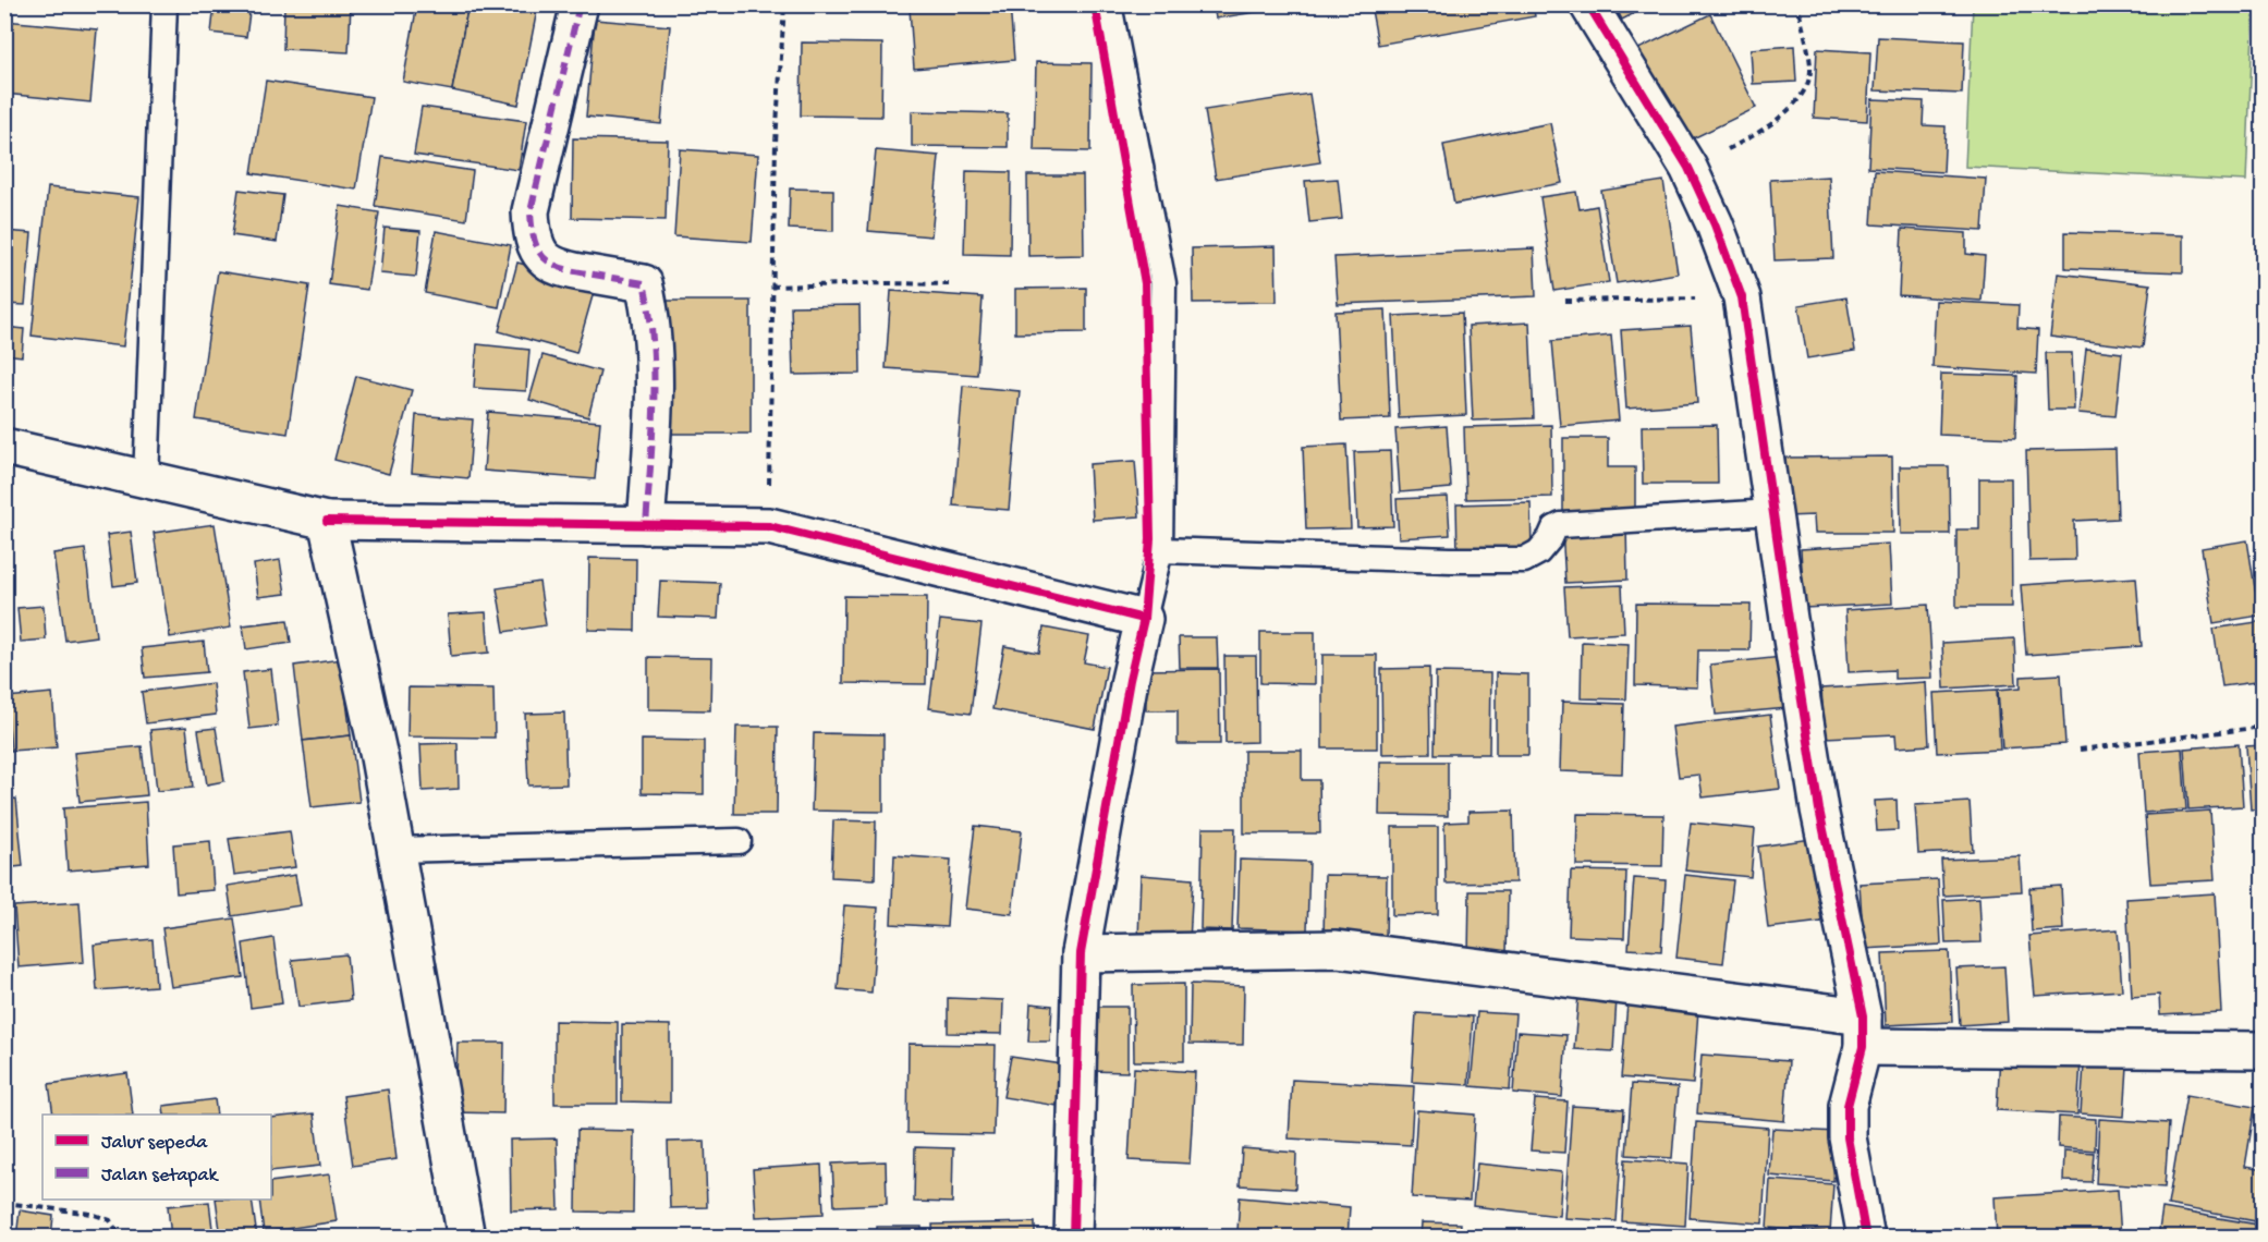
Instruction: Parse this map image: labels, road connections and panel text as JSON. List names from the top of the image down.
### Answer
{
  "legend": ["Jalur sepeda", "Jalan setapak"]
}
